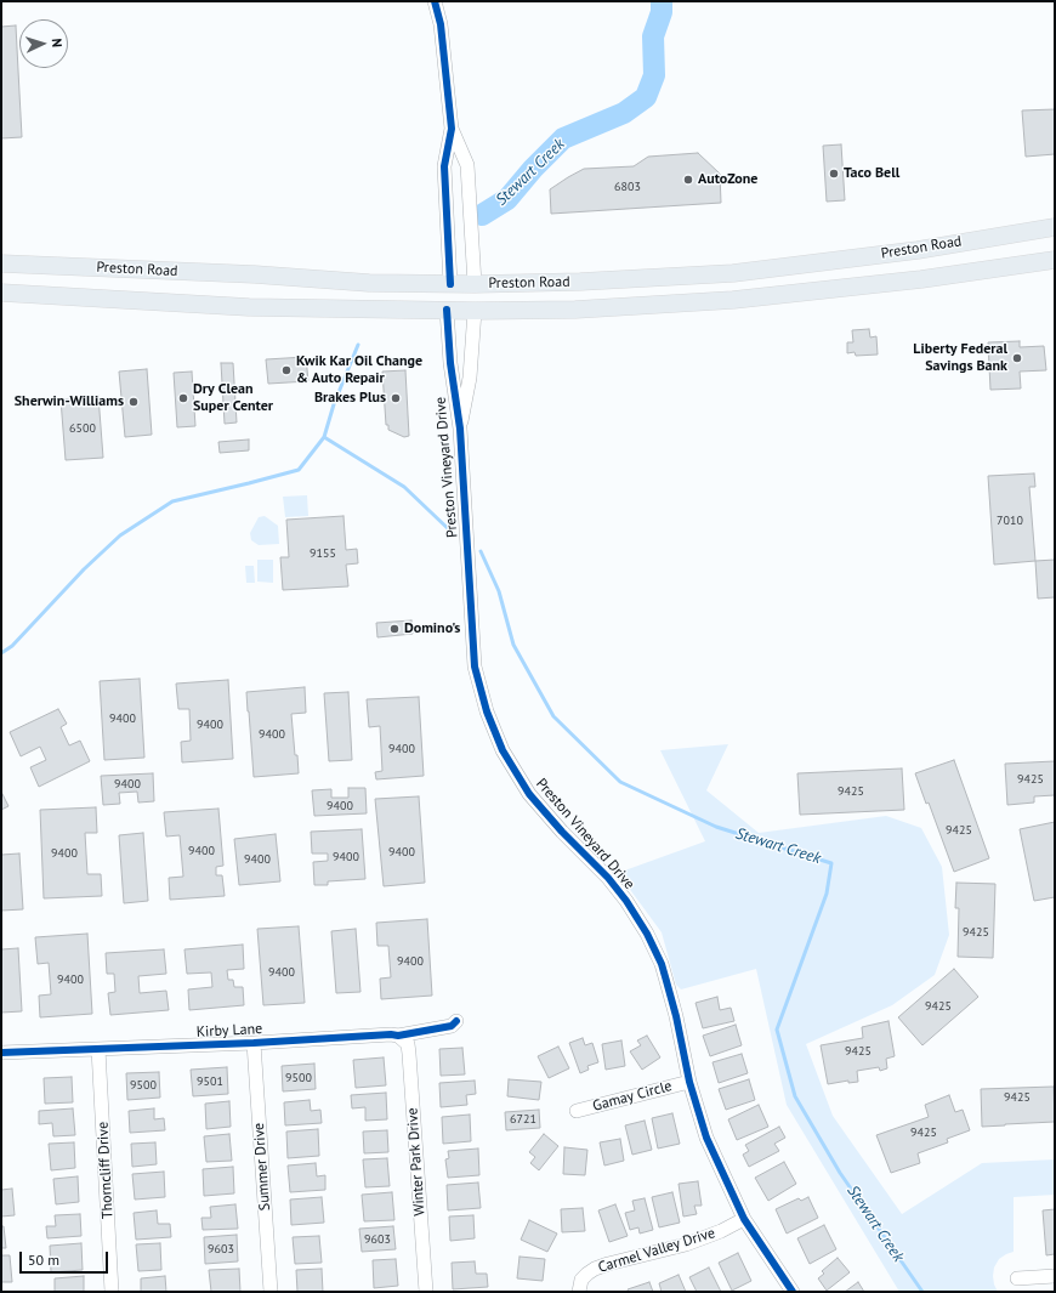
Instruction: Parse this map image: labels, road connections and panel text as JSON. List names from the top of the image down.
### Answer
{
  "streets": {
    "main road": ["Preston Road"],
    "street": [
      "Preston Vineyard Drive",
      "Kirby Lane",
      "Gamay Circle",
      "Winter Park Drive",
      "Summer Drive",
      "Thorncliff Drive",
      "Carmel Valley Drive"
    ]
  },
  "crossings": [
    ["Preston Road", "Preston Vineyard Drive"],
    ["Preston Vineyard Drive", "Gamay Circle"],
    ["Preston Vineyard Drive", "Carmel Valley Drive"],
    ["Kirby Lane", "Winter Park Drive"],
    ["Kirby Lane", "Summer Drive"],
    ["Kirby Lane", "Thorncliff Drive"]
  ],
  "water": ["Stewart Creek"],
  "places": [
    "Taco Bell",
    "AutoZone",
    "Liberty Federal Savings Bank",
    "Kwik Kar Oil Change & Auto Repair",
    "Dry Clean Super Center",
    "Brakes Plus",
    "Sherwin-Williams",
    "Domino's"
  ],
  "house_numbers": [
    "6803",
    "6500",
    "7010",
    "9155",
    "9400",
    "9400",
    "9400",
    "9400",
    "9425",
    "9400",
    "9425",
    "9400",
    "9425",
    "9400",
    "9400",
    "9400",
    "9400",
    "9400",
    "9425",
    "9400",
    "9400",
    "9400",
    "9425",
    "9425",
    "9500",
    "9501",
    "9500",
    "9425",
    "6721",
    "9425",
    "9603",
    "9603"
  ],
  "scale_bar": "50 m",
  "north": "right"
}
